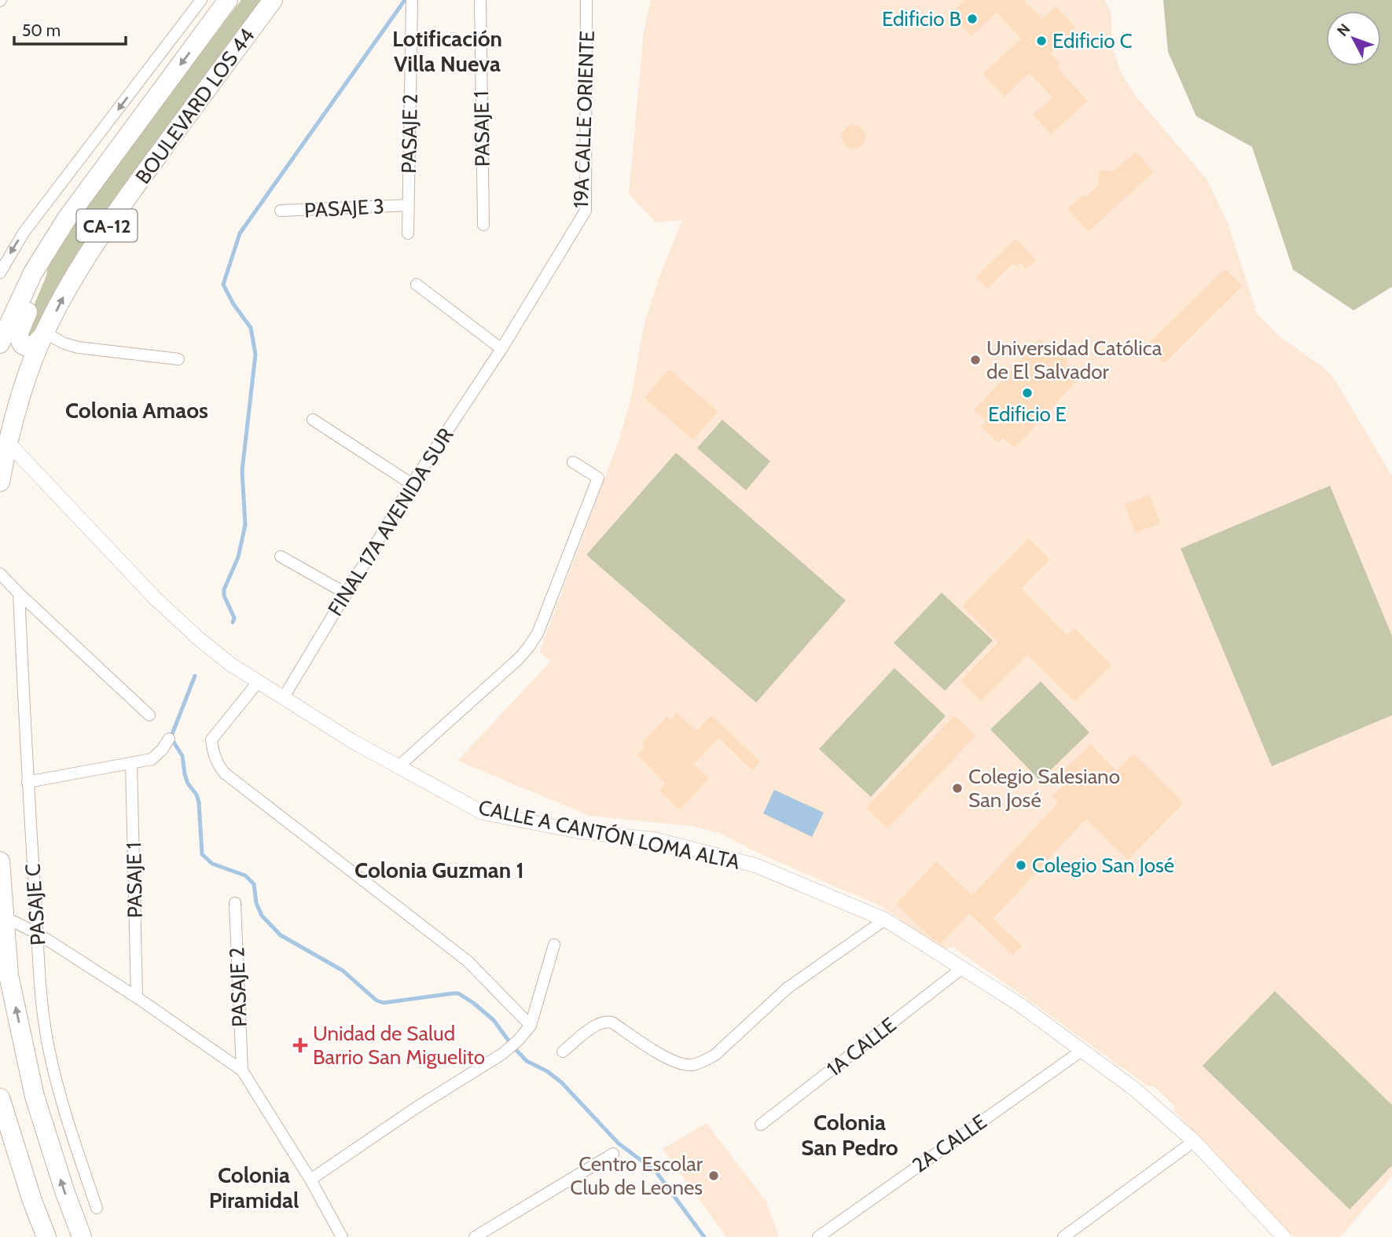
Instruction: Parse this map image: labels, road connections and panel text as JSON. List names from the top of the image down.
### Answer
{
  "streets": {
    "highway": ["BOULEVARD LOS 44", "CA-12"],
    "street": [
      "19A CALLE ORIENTE",
      "PASAJE 1",
      "PASAJE 2",
      "PASAJE 3",
      "FINAL 17A AVENIDA SUR",
      "CALLE A CANTÓN LOMA ALTA",
      "PASAJE C",
      "1A CALLE",
      "2A CALLE"
    ]
  },
  "crossings": [
    ["BOULEVARD LOS 44", "CALLE A CANTÓN LOMA ALTA"],
    ["19A CALLE ORIENTE", "FINAL 17A AVENIDA SUR"],
    ["PASAJE 2", "PASAJE 3"],
    ["FINAL 17A AVENIDA SUR", "CALLE A CANTÓN LOMA ALTA"],
    ["CALLE A CANTÓN LOMA ALTA", "1A CALLE"],
    ["CALLE A CANTÓN LOMA ALTA", "2A CALLE"]
  ],
  "districts": [
    "Lotificación Villa Nueva",
    "Colonia Amaos",
    "Colonia Guzman 1",
    "Colonia San Pedro",
    "Colonia Piramidal"
  ],
  "places": {
    "other": [
      "Edificio B",
      "Edificio C",
      "Universidad Católica de El Salvador",
      "Edificio E",
      "Colegio Salesiano San José",
      "Colegio San José",
      "Centro Escolar Club de Leones"
    ],
    "health": ["Unidad de Salud Barrio San Miguelito"]
  },
  "scale_bar": "50 m",
  "north": "top left"
}
